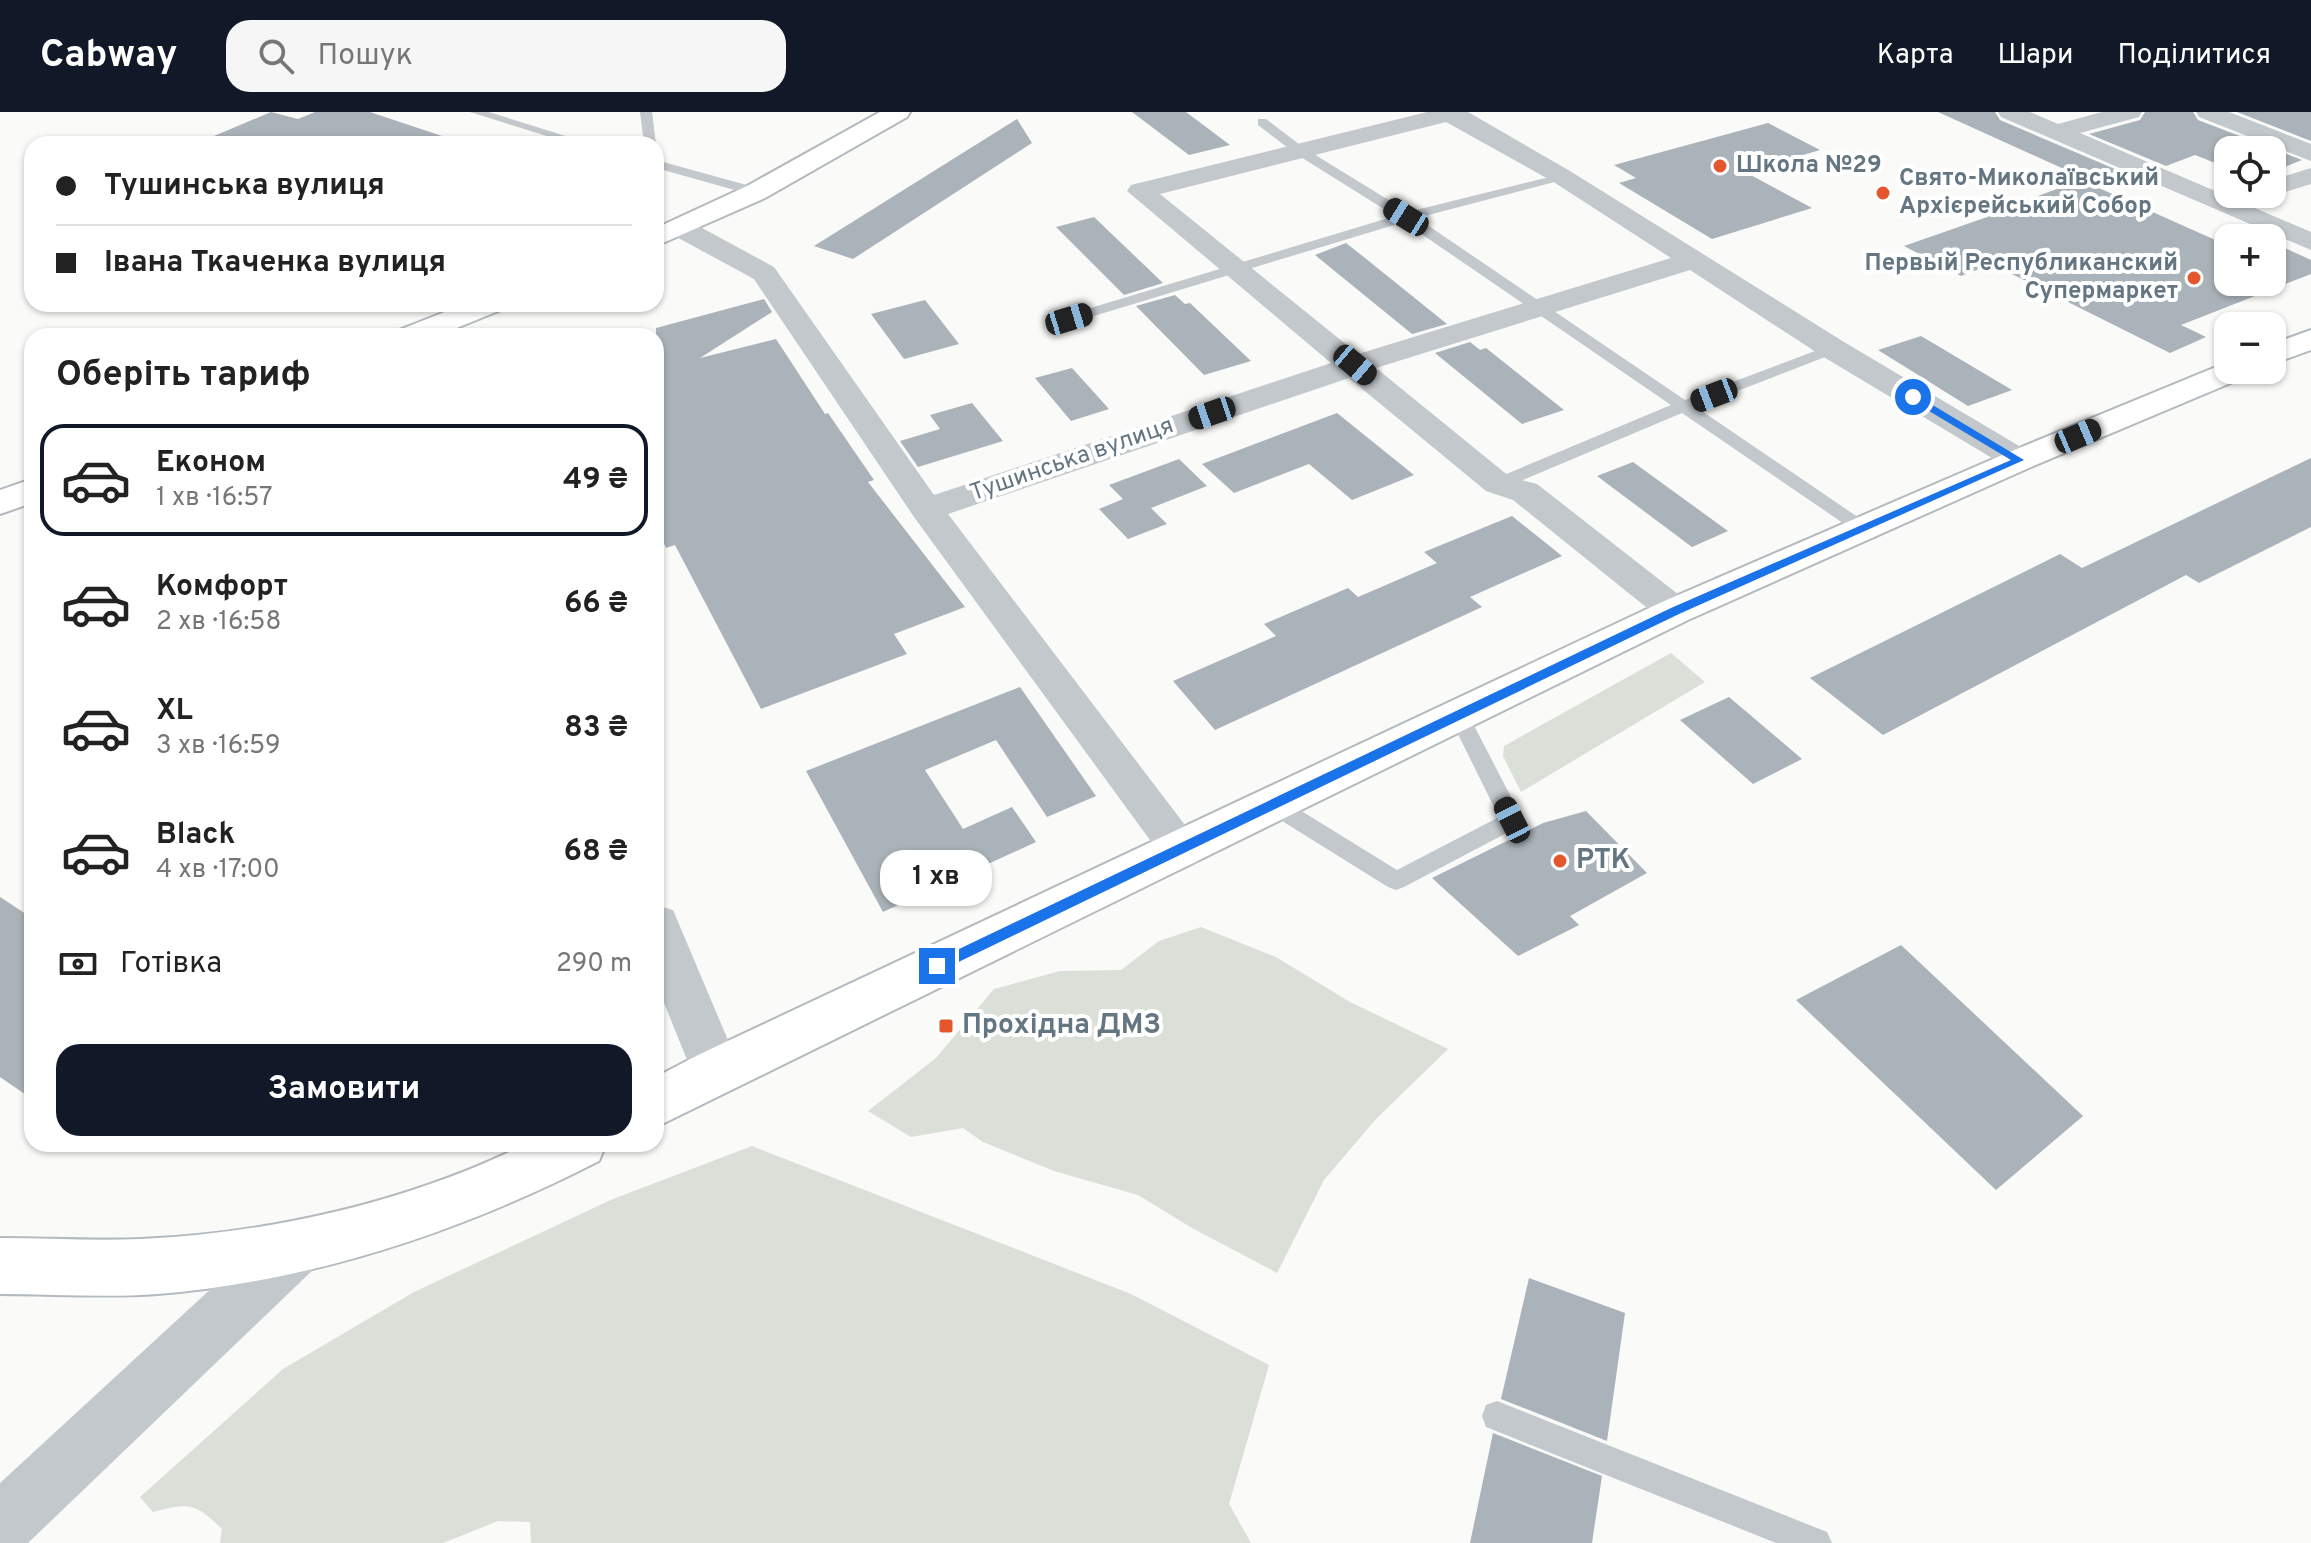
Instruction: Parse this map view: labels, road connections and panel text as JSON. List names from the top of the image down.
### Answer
{
  "streets": {
    "street": ["Тушинська вулиця"]
  },
  "places": {
    "other": [
      "Школа №29",
      "Свято-Миколаївський Архієрейський Собор",
      "Первый Республиканский Супермаркет",
      "РТК"
    ],
    "transit": ["Прохідна ДМЗ"]
  },
  "page": {
    "header": "Cabway",
    "search": "Пошук",
    "nav": ["Карта", "Шари", "Поділитися"],
    "map_buttons": ["+", "−"],
    "banner": ["Тушинська вулиця", "Івана Ткаченка вулиця"],
    "heading": "Оберіть тариф",
    "list": [
      {
        "name": "Економ",
        "note": "1 хв · 16:57",
        "value": "49 ₴"
      },
      {
        "name": "Комфорт",
        "note": "2 хв · 16:58",
        "value": "66 ₴"
      },
      {
        "name": "XL",
        "note": "3 хв · 16:59",
        "value": "83 ₴"
      },
      {
        "name": "Black",
        "note": "4 хв · 17:00",
        "value": "68 ₴"
      }
    ],
    "bubble": "1 хв",
    "pay": ["Готівка", "290 m"],
    "buttons": "Замовити"
  }
}
